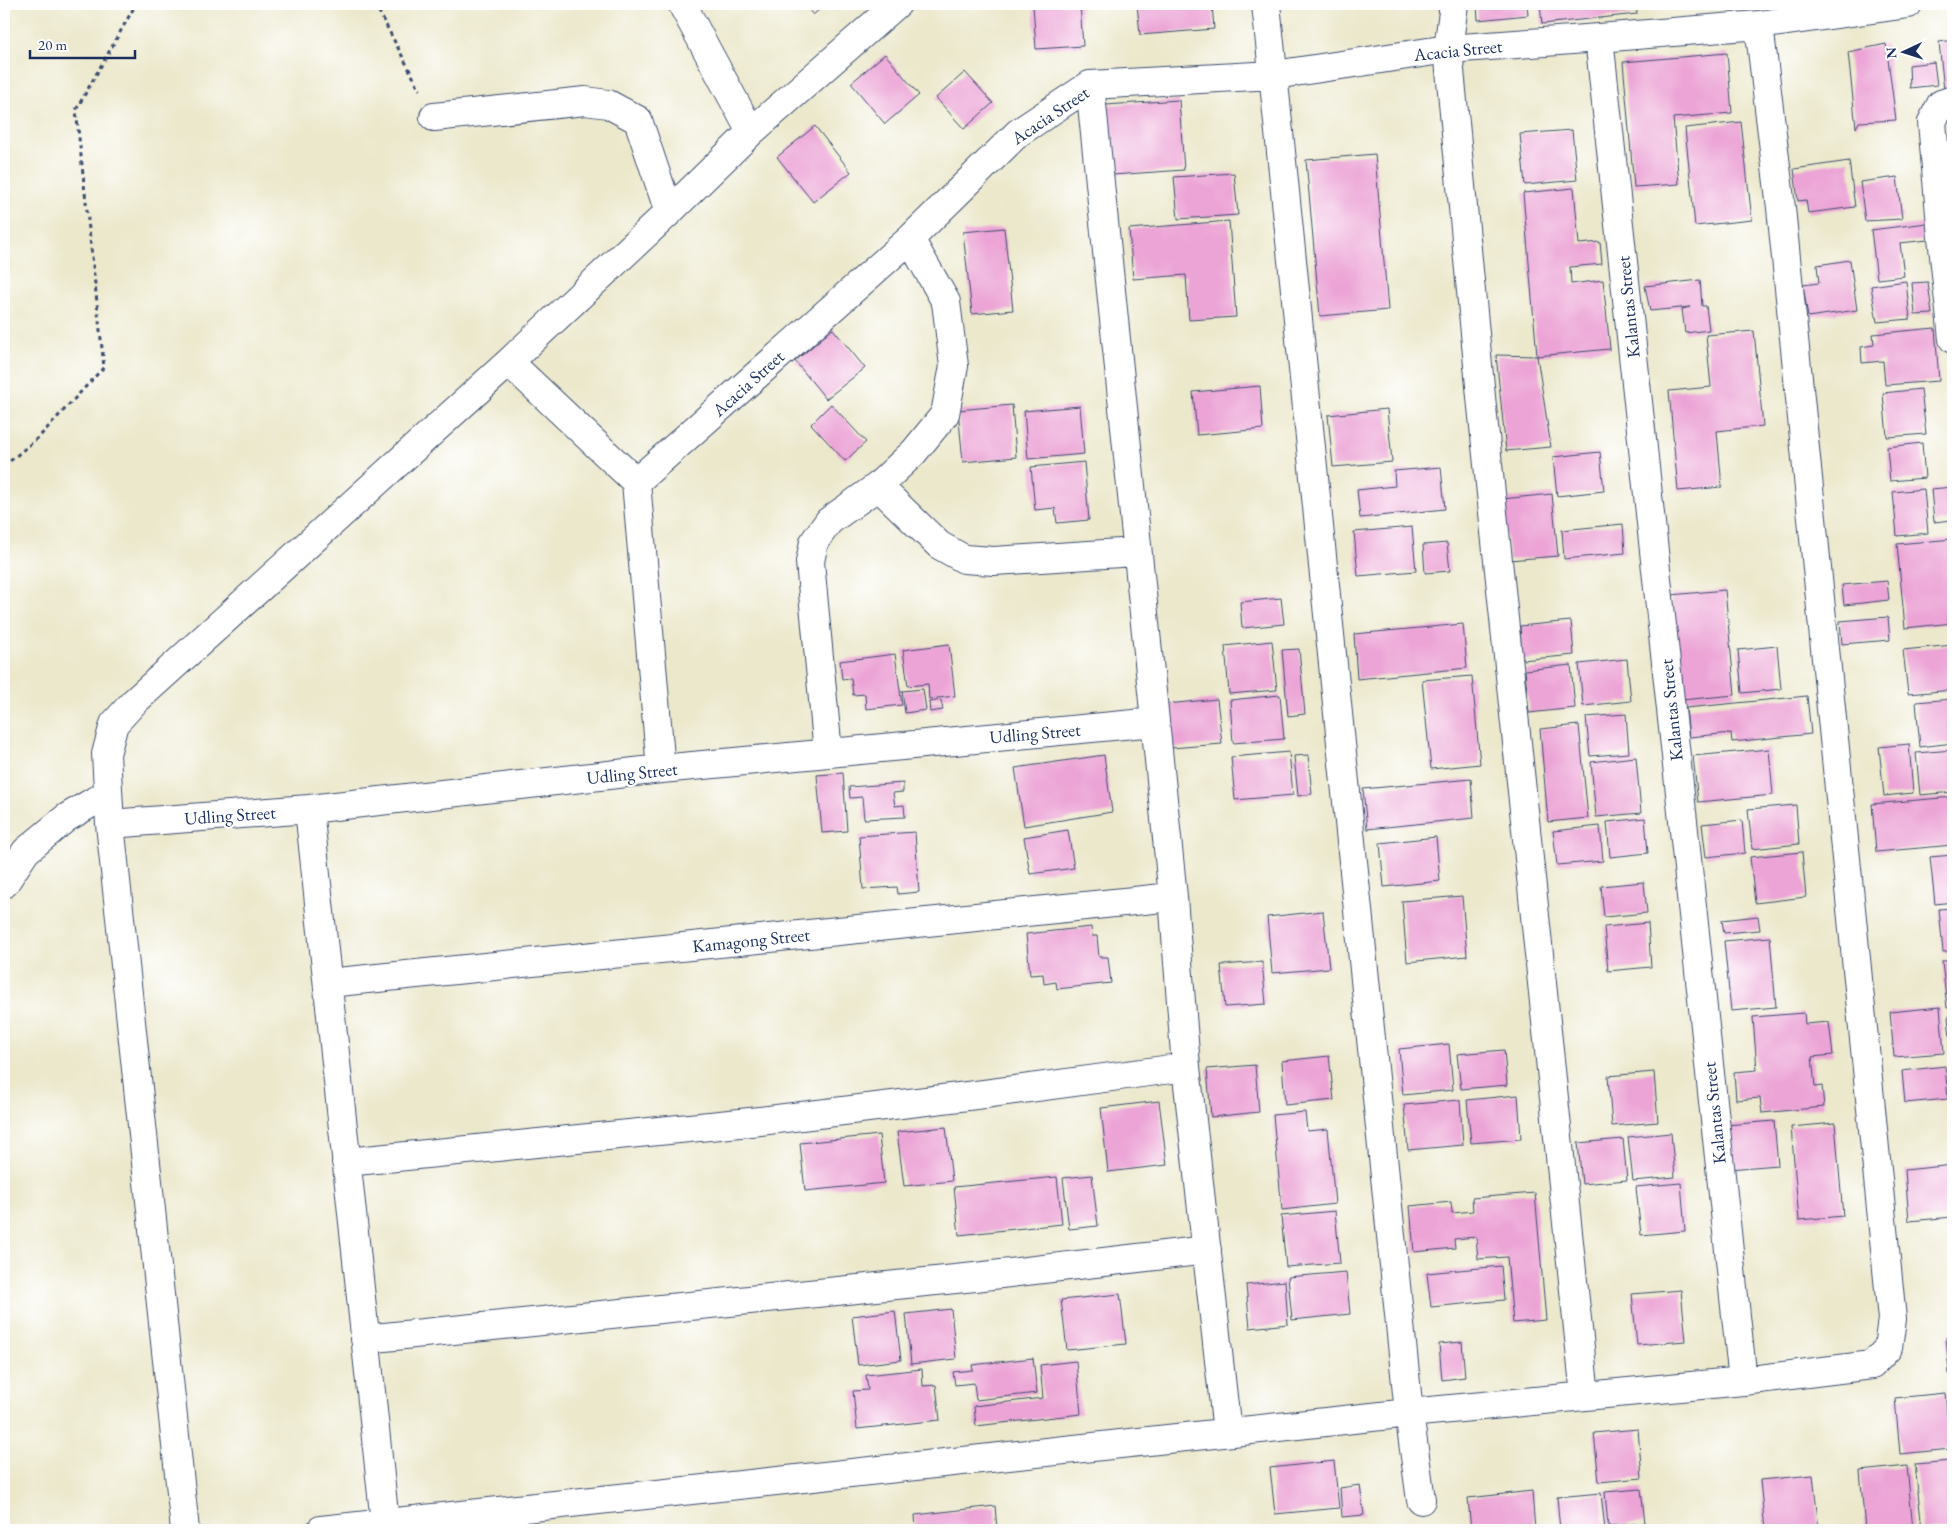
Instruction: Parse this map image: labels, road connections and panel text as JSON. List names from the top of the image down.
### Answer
{
  "streets": {
    "street": [
      "Acacia Street",
      "Kalantas Street",
      "Udling Street",
      "Kamagong Street"
    ]
  },
  "crossings": [
    ["Acacia Street", "Kalantas Street"]
  ],
  "scale_bar": "20 m",
  "north": "left"
}
